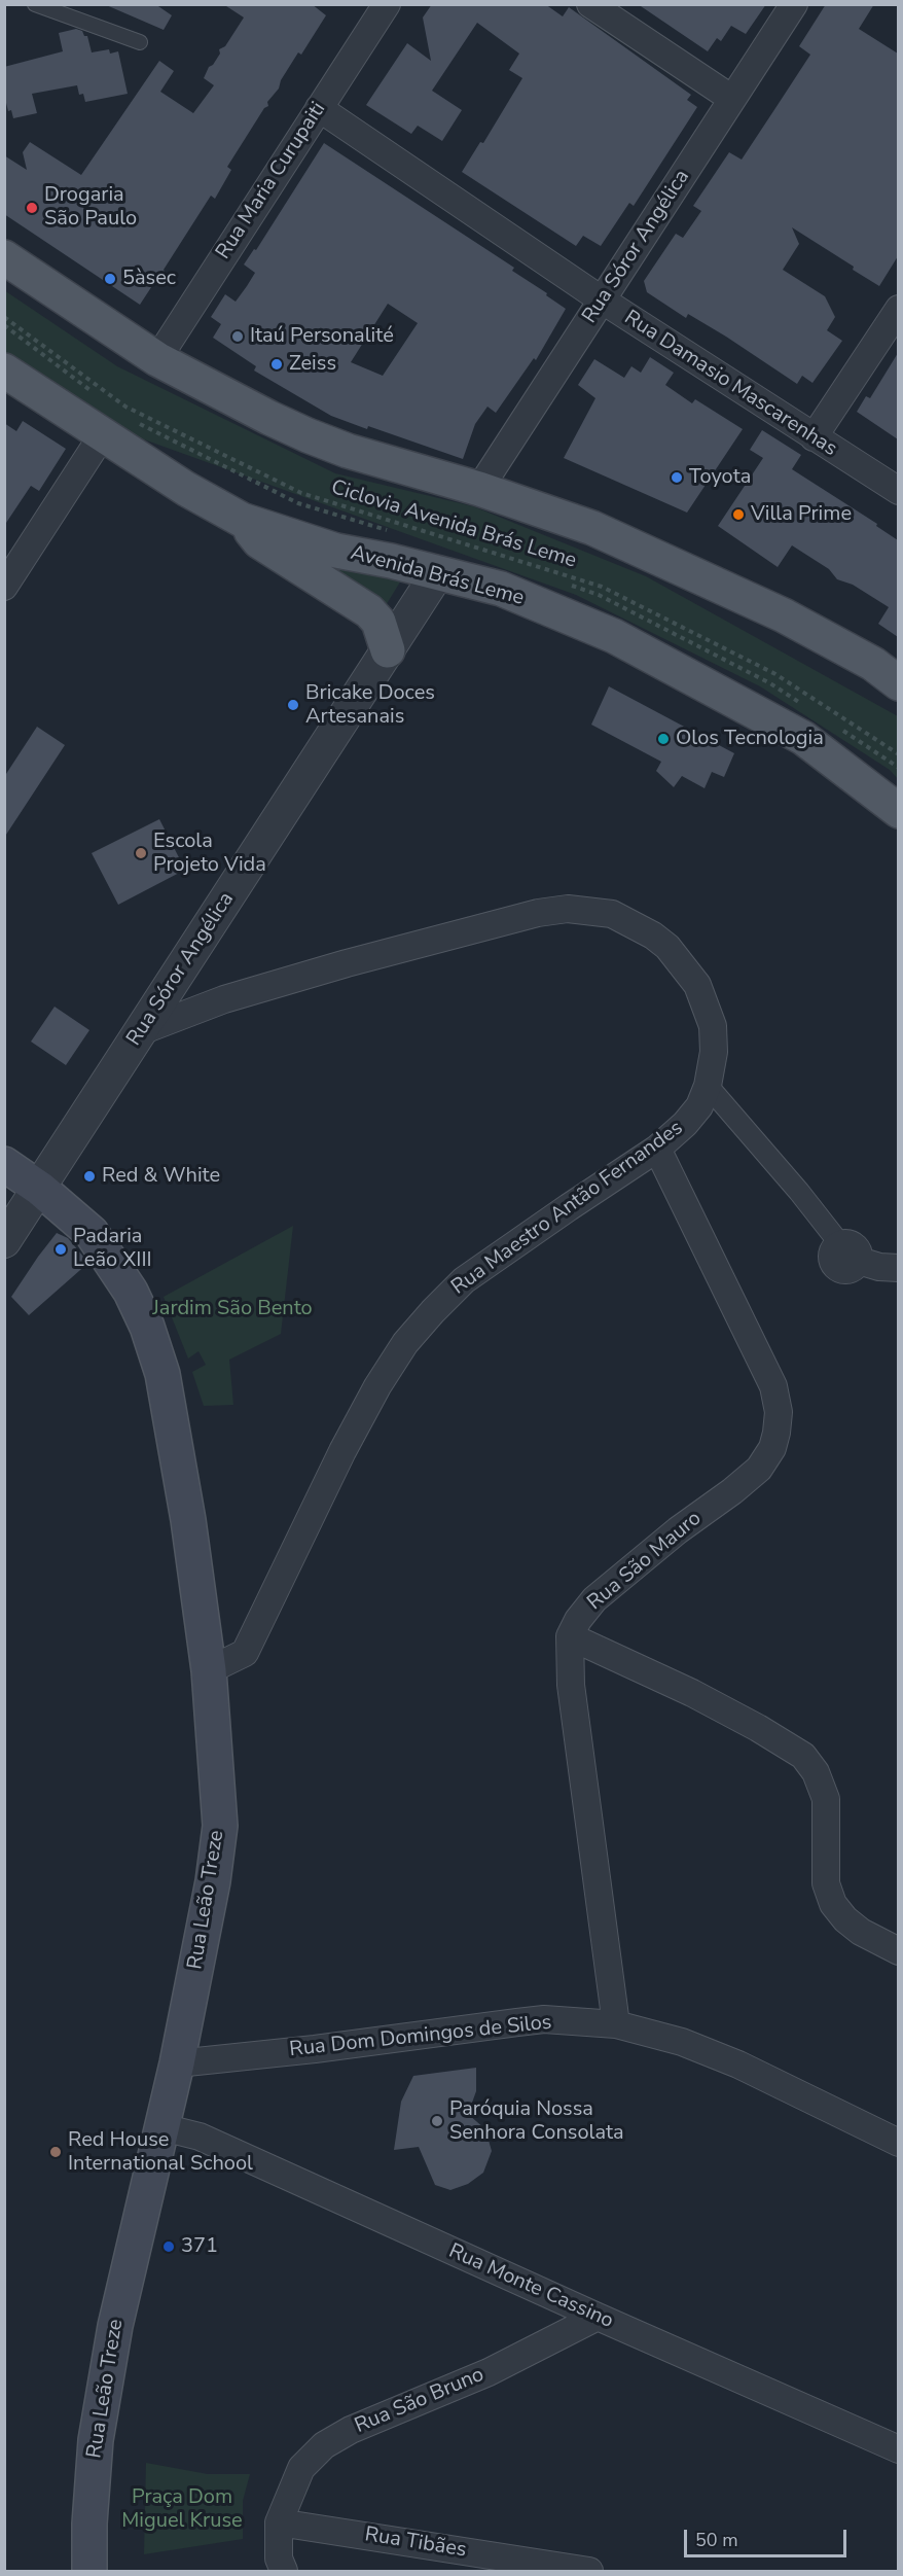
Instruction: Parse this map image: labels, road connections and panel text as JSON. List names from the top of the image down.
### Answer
{
  "streets": {
    "main road": ["Avenida Brás Leme", "Rua Leão Treze"],
    "street": [
      "Rua Maria Curupaiti",
      "Rua Sóror Angélica",
      "Rua Damasio Mascarenhas",
      "Rua Maestro Antão Fernandes",
      "Rua São Mauro",
      "Rua Dom Domingos de Silos",
      "Rua Monte Cassino",
      "Rua São Bruno",
      "Rua Tibães"
    ],
    "path": ["Ciclovia Avenida Brás Leme"]
  },
  "crossings": [
    ["Rua Maria Curupaiti", "Rua Damasio Mascarenhas"],
    ["Rua Sóror Angélica", "Rua Damasio Mascarenhas"],
    ["Rua Sóror Angélica", "Avenida Brás Leme"],
    ["Rua Sóror Angélica", "Rua Maestro Antão Fernandes"],
    ["Rua Sóror Angélica", "Rua Leão Treze"],
    ["Rua Maestro Antão Fernandes", "Rua São Mauro"],
    ["Rua Maestro Antão Fernandes", "Rua Leão Treze"],
    ["Rua Leão Treze", "Rua Dom Domingos de Silos"],
    ["Rua Leão Treze", "Rua Monte Cassino"],
    ["Rua Monte Cassino", "Rua São Bruno"],
    ["Rua São Bruno", "Rua Tibães"]
  ],
  "parks": ["Jardim São Bento", "Praça Dom Miguel Kruse"],
  "places": [
    "Drogaria São Paulo",
    "5àsec",
    "Itaú Personalité",
    "Zeiss",
    "Toyota",
    "Villa Prime",
    "Bricake Doces Artesanais",
    "Olos Tecnologia",
    "Escola Projeto Vida",
    "Red & White",
    "Padaria Leão XIII",
    "Paróquia Nossa Senhora Consolata",
    "Red House International School",
    "371"
  ],
  "scale_bar": "50 m"
}
